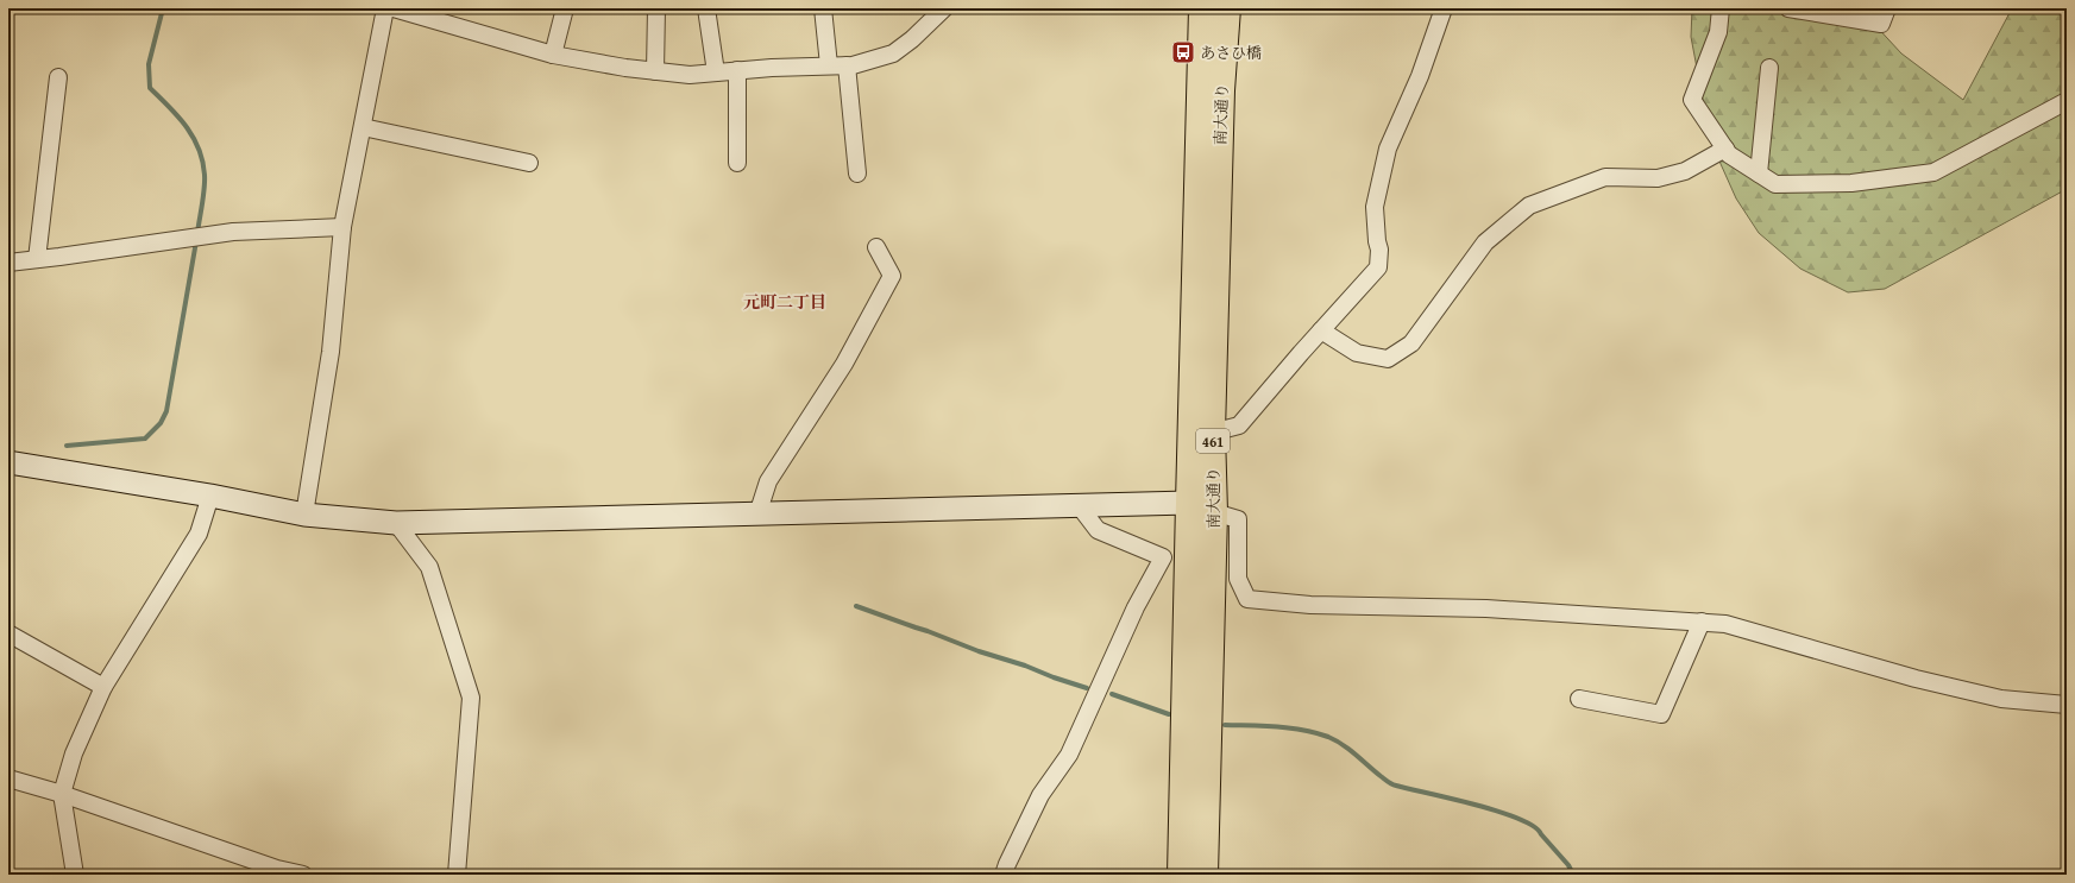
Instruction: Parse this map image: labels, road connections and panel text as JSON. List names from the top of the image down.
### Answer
{
  "streets": {
    "highway": ["南大通り", "461"]
  },
  "districts": ["元町二丁目"],
  "places": {
    "bus stop": ["あさひ橋"]
  }
}
